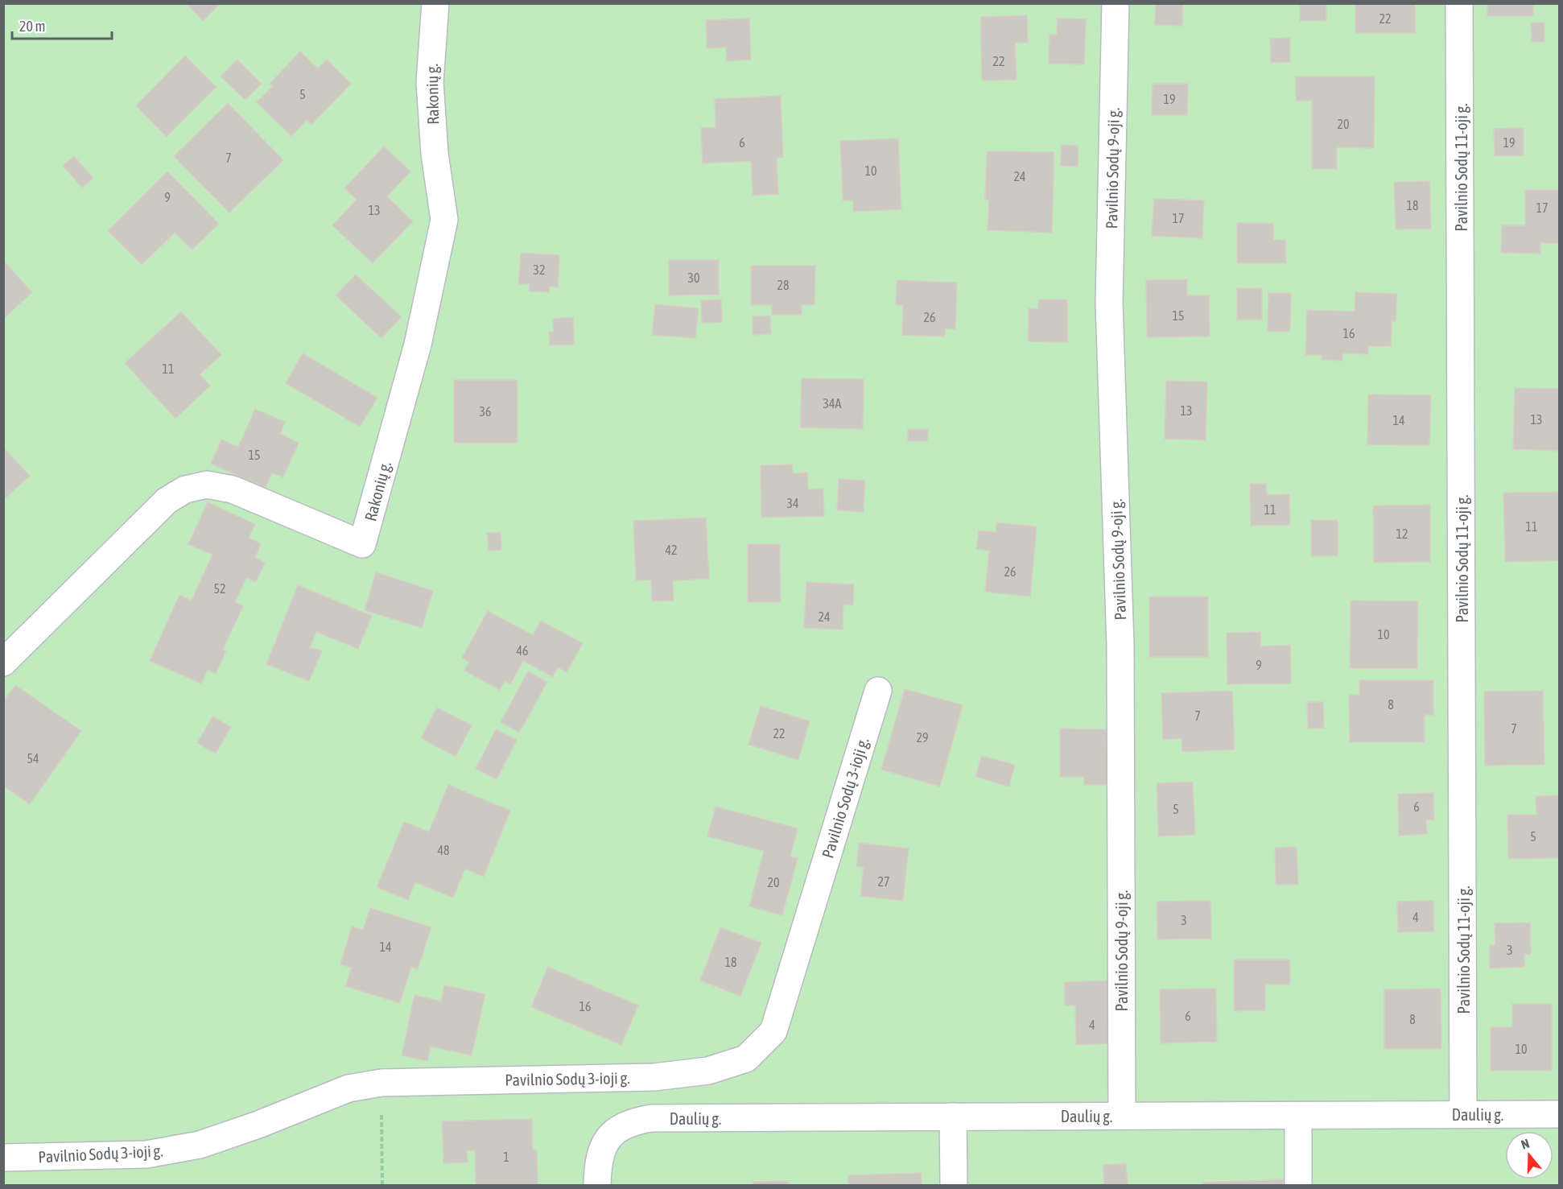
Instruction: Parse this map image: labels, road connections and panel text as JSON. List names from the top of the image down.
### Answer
{
  "streets": {
    "street": [
      "Rakonių g.",
      "Pavilnio Sodų 11-oji g.",
      "Pavilnio Sodų 9-oji g.",
      "Pavilnio Sodų 3-ioji g.",
      "Daulių g."
    ]
  },
  "crossings": [
    ["Pavilnio Sodų 11-oji g.", "Daulių g."],
    ["Pavilnio Sodų 9-oji g.", "Daulių g."]
  ],
  "house_numbers": [
    "22",
    "22",
    "5",
    "19",
    "20",
    "6",
    "19",
    "7",
    "10",
    "24",
    "9",
    "18",
    "17",
    "13",
    "17",
    "32",
    "30",
    "28",
    "15",
    "26",
    "16",
    "11",
    "34A",
    "13",
    "36",
    "13",
    "14",
    "15",
    "34",
    "11",
    "11",
    "12",
    "42",
    "26",
    "52",
    "24",
    "10",
    "46",
    "9",
    "8",
    "7",
    "7",
    "22",
    "29",
    "54",
    "6",
    "5",
    "5",
    "48",
    "27",
    "20",
    "4",
    "3",
    "14",
    "3",
    "18",
    "16",
    "6",
    "8",
    "4",
    "10",
    "1"
  ],
  "scale_bar": "20 m",
  "north": "top"
}
